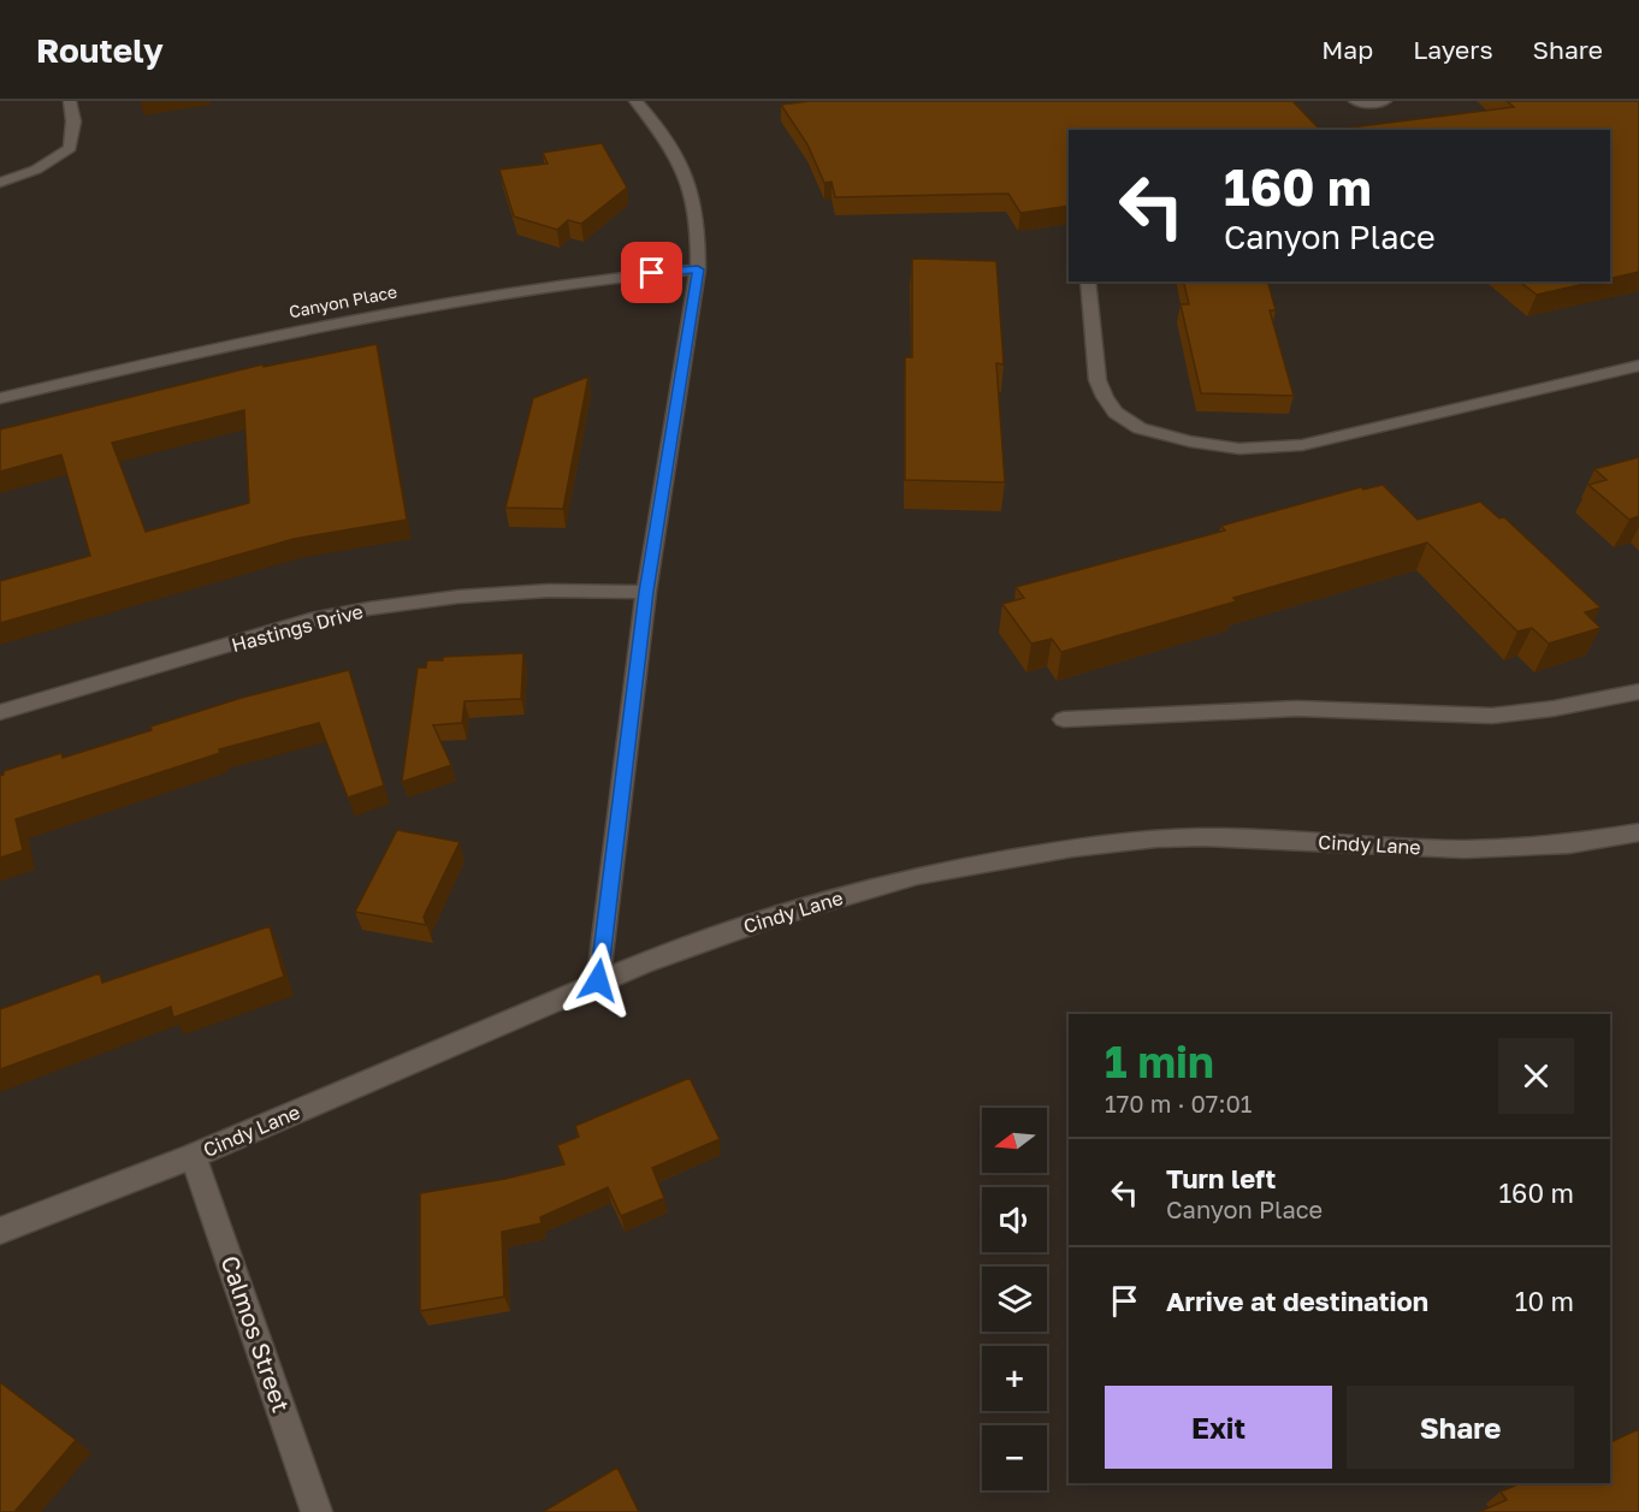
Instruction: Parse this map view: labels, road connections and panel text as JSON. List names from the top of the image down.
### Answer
{
  "streets": {
    "street": [
      "Canyon Place",
      "Hastings Drive",
      "Cindy Lane",
      "Calmos Street"
    ]
  },
  "crossings": [
    ["Cindy Lane", "Calmos Street"]
  ],
  "north": "left",
  "page": {
    "header": "Routely",
    "nav": ["Map", "Layers", "Share"],
    "turn": ["160 m", "Canyon Place"],
    "heading": ["1 min", "170 m · 07:01"],
    "map_buttons": ["+", "−"],
    "list": [
      {
        "name": "Turn left",
        "note": "Canyon Place",
        "value": "160 m"
      },
      {
        "name": "Arrive at destination",
        "value": "10 m"
      }
    ],
    "buttons": ["Exit", "Share"]
  }
}
